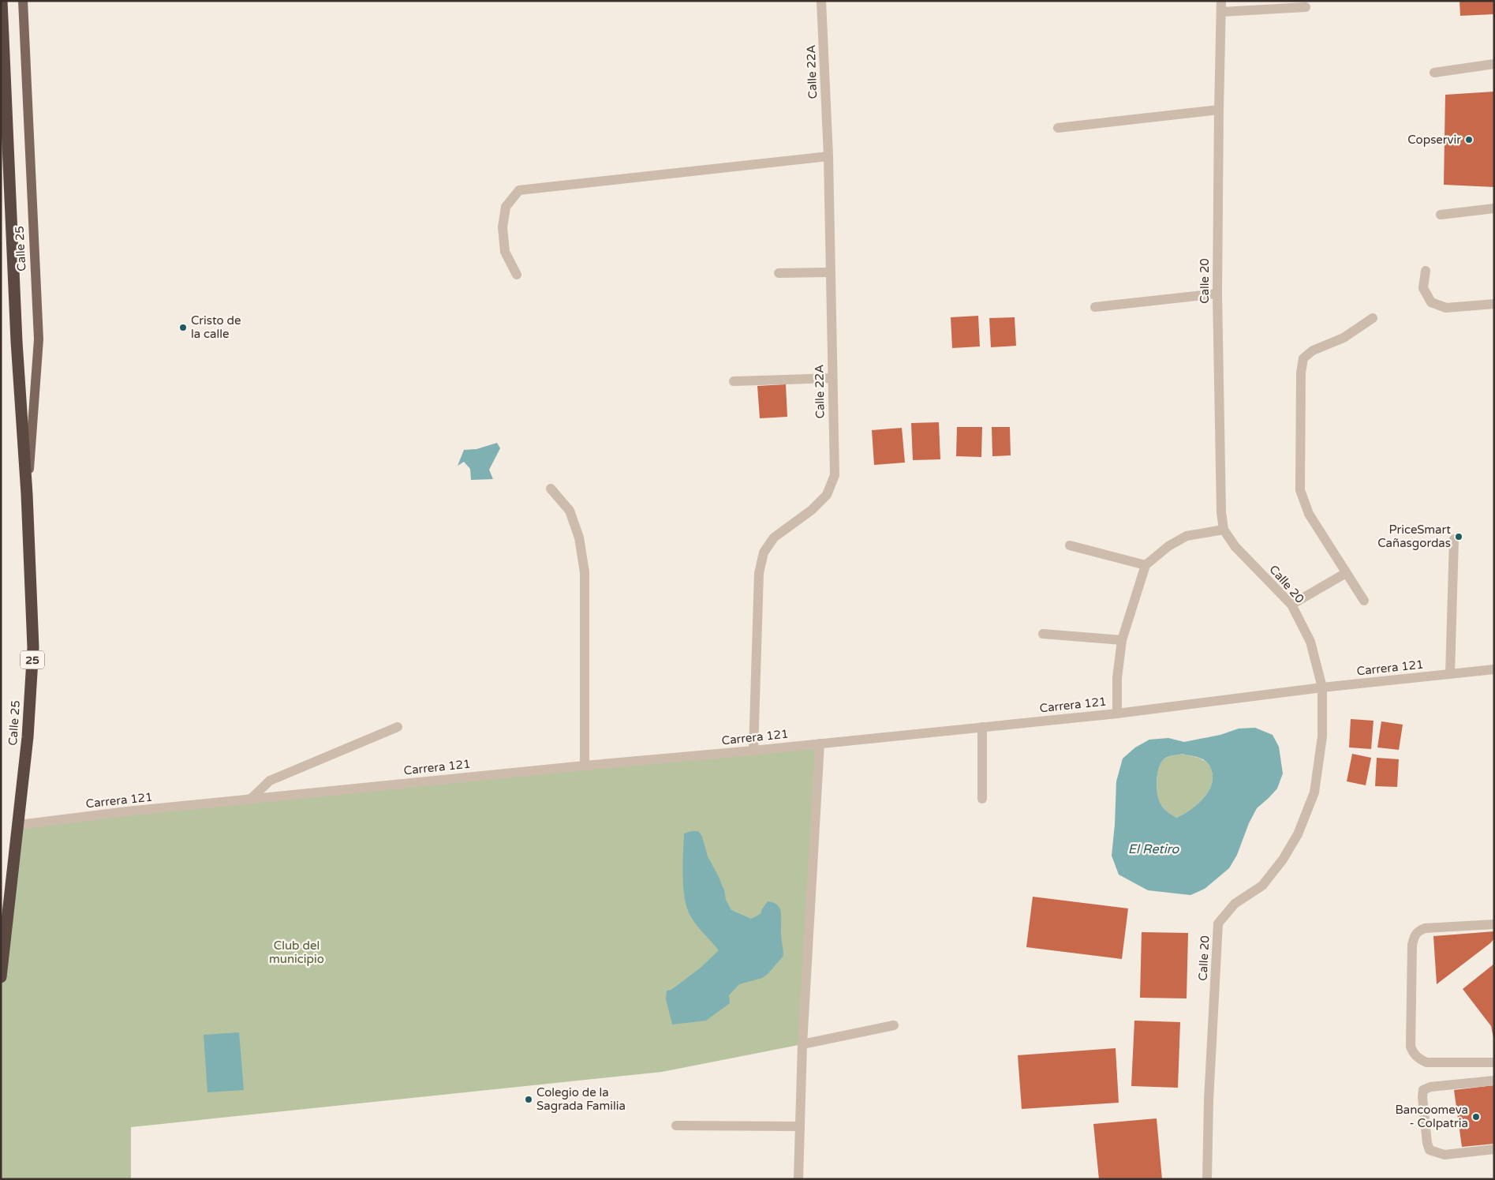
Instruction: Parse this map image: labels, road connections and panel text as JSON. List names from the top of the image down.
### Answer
{
  "streets": {
    "highway": ["Calle 25", "25"],
    "street": ["Calle 22A", "Calle 20", "Carrera 121"]
  },
  "crossings": [
    ["Calle 22A", "Carrera 121"],
    ["Calle 25", "Carrera 121"],
    ["Calle 20", "Carrera 121"]
  ],
  "water": ["El Retiro"],
  "parks": ["Club del municipio"],
  "places": [
    "Copservir",
    "Cristo de la calle",
    "PriceSmart Cañasgordas",
    "Colegio de la Sagrada Familia",
    "Bancoomeva - Colpatria"
  ]
}
